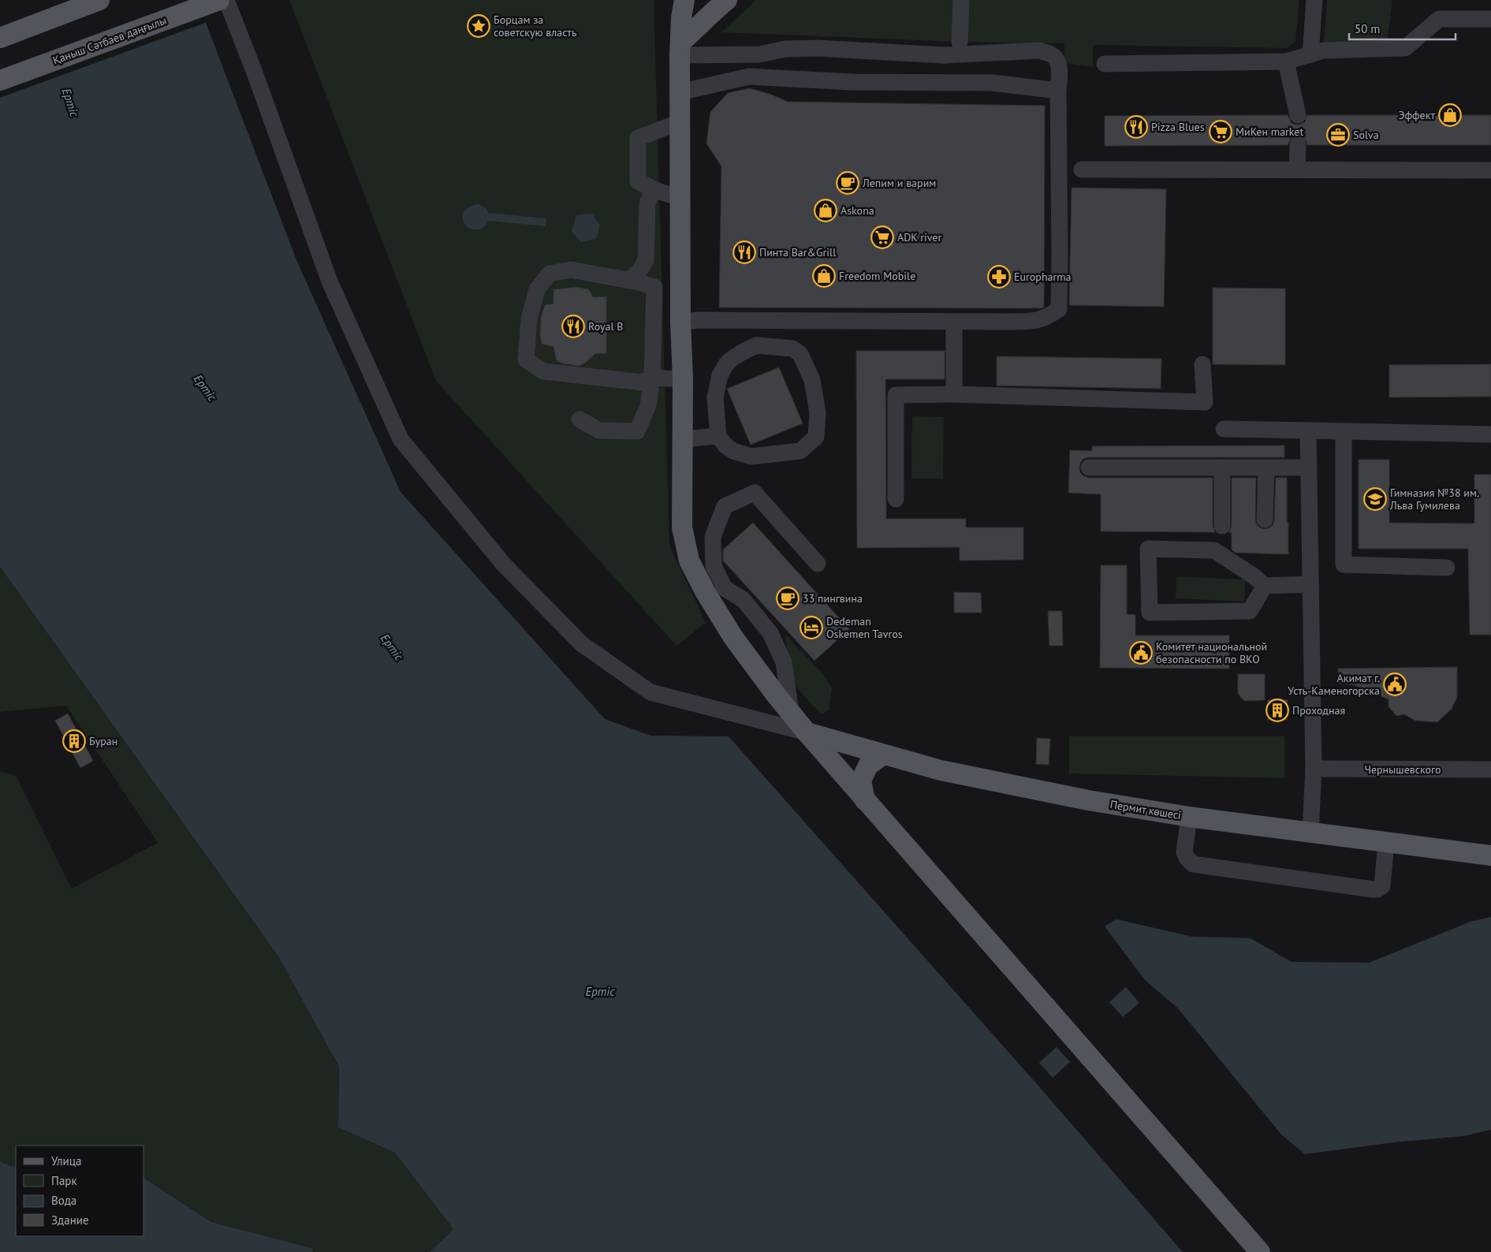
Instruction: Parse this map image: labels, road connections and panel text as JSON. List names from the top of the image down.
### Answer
{
  "streets": {
    "main road": ["Қаныш Сәтбаев даңғылы", "Пермит көшесі"],
    "street": ["Чернышевского"]
  },
  "water": ["Ертіс"],
  "places": {
    "place": ["Борцам за советскую власть"],
    "shop": ["Эффект", "Askona", "Freedom Mobile"],
    "restaurant": ["Pizza Blues", "Пинта Bar&Grill", "Royal B"],
    "supermarket": ["МиКен market", "ADK river"],
    "office": ["Solva"],
    "cafe": ["Лепим и варим", "33 пингвина"],
    "pharmacy": ["Europharma"],
    "school or university": ["Гимназия №38 им. Льва Гумилева"],
    "hotel": ["Dedeman Oskemen Tavros"],
    "public building": ["Комитет национальной безопасности по ВКО", "Акимат г. Усть-Каменогорска"],
    "building": ["Проходная", "Буран"]
  },
  "legend": [
    "Улица",
    "Парк",
    "Вода",
    "Здание"
  ],
  "scale_bar": "50 m"
}
